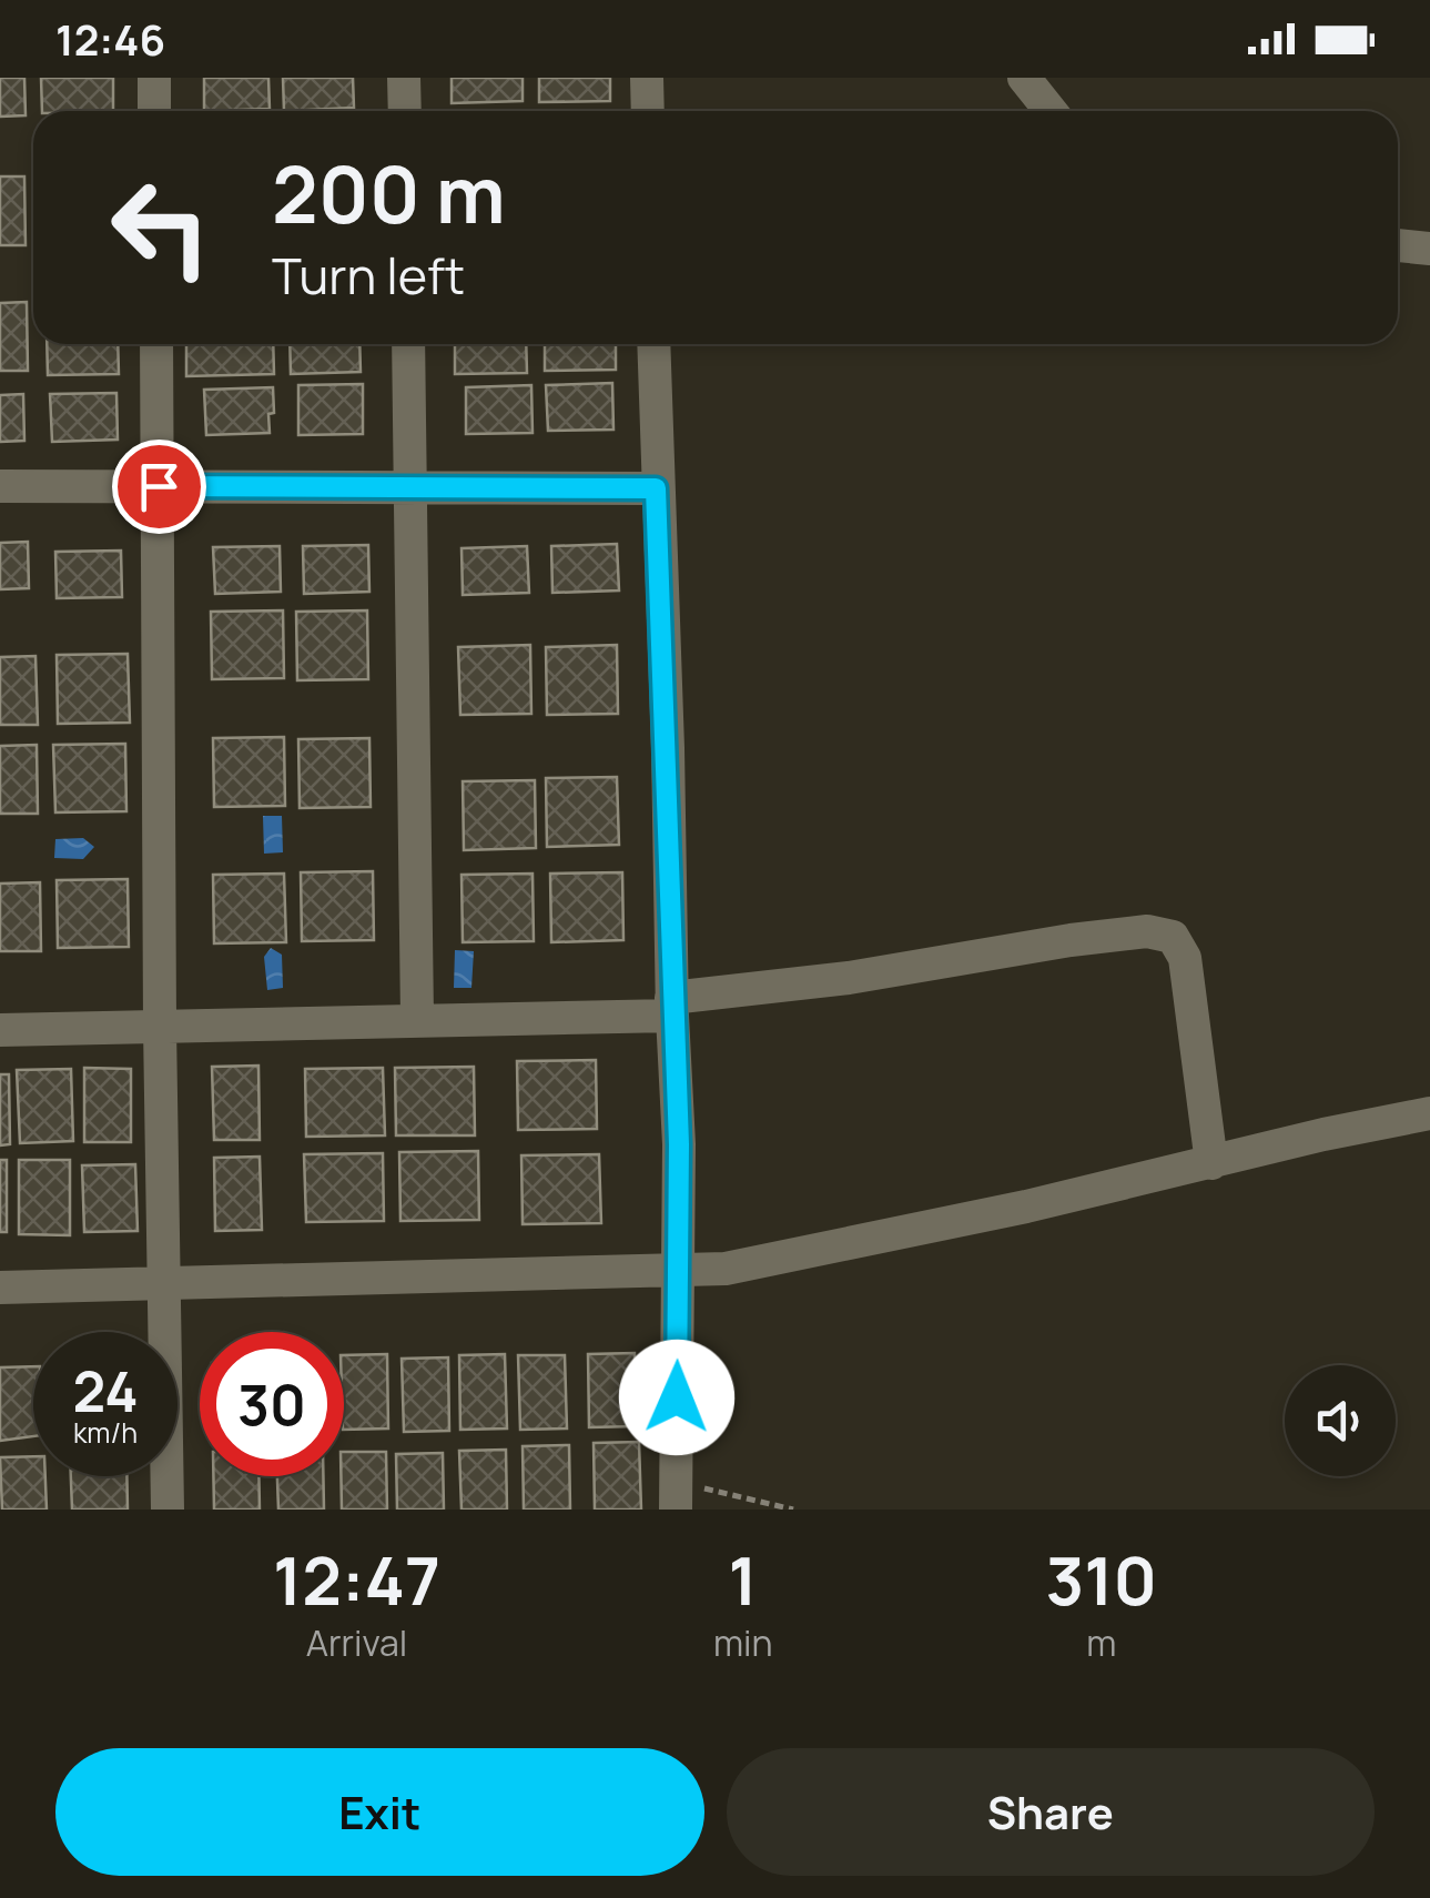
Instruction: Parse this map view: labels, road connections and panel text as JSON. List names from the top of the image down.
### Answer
{
  "page": {
    "status": "12:46",
    "turn": ["200 m", "Turn left"],
    "speed": "24 km/h",
    "limit": "30",
    "eta": [
      "12:47",
      "Arrival",
      "1",
      "min",
      "310",
      "m"
    ],
    "buttons": ["Exit", "Share"]
  }
}
